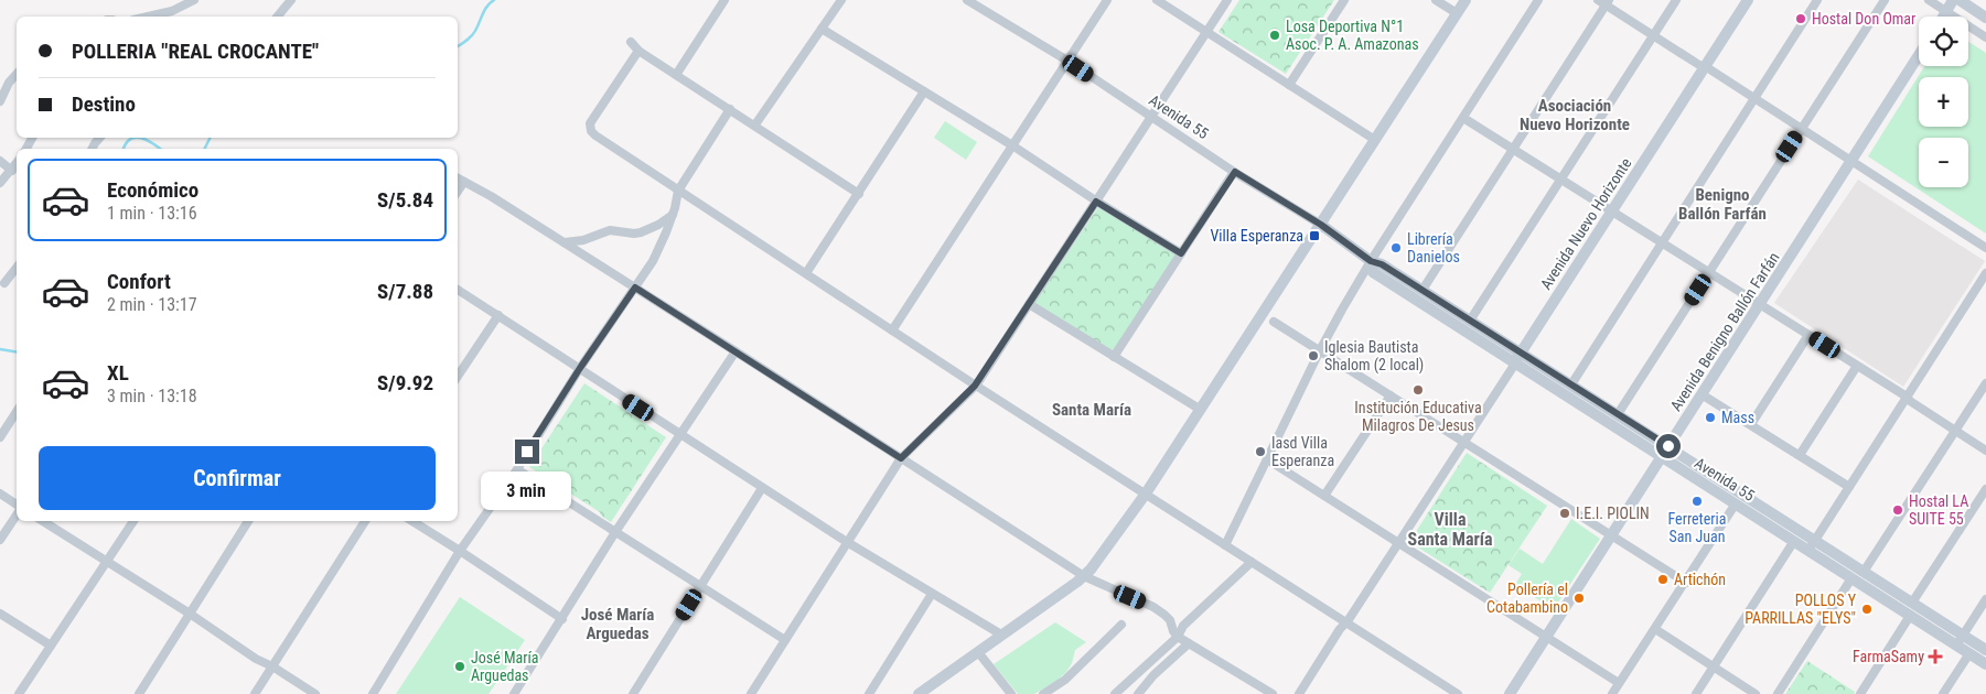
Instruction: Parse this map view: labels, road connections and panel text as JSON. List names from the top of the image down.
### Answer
{
  "streets": {
    "street": ["Avenida 55", "Avenida Nuevo Horizonte", "Avenida Benigno Ballón Farfán"]
  },
  "crossings": [
    ["Avenida 55", "Avenida Nuevo Horizonte"],
    ["Avenida 55", "Avenida Benigno Ballón Farfán"]
  ],
  "districts": [
    "Asociación Nuevo Horizonte",
    "Benigno Ballón Farfán",
    "Santa María",
    "Villa Santa María",
    "José María Arguedas"
  ],
  "places": {
    "other": [
      "Hostal Don Omar",
      "Losa Deportiva N°1 Asoc. P. A. Amazonas",
      "Librería Danielos",
      "Iglesia Bautista Shalom (2 local)",
      "Institución Educativa Milagros De Jesus",
      "Mass",
      "Iasd Villa Esperanza",
      "Ferreteria San Juan",
      "Hostal LA SUITE 55",
      "I.E.I. PIOLIN",
      "Artichón",
      "Pollería el Cotabambino",
      "POLLOS Y PARRILLAS \"ELYS\"",
      "José María Arguedas"
    ],
    "transit": ["Villa Esperanza"],
    "health": ["FarmaSamy"]
  },
  "page": {
    "map_buttons": ["+", "−"],
    "banner": ["POLLERIA \"REAL CROCANTE\"", "Destino"],
    "list": [
      {
        "name": "Económico",
        "note": "1 min · 13:16",
        "value": "S/5.84"
      },
      {
        "name": "Confort",
        "note": "2 min · 13:17",
        "value": "S/7.88"
      },
      {
        "name": "XL",
        "note": "3 min · 13:18",
        "value": "S/9.92"
      }
    ],
    "buttons": "Confirmar",
    "bubble": "3 min"
  }
}
